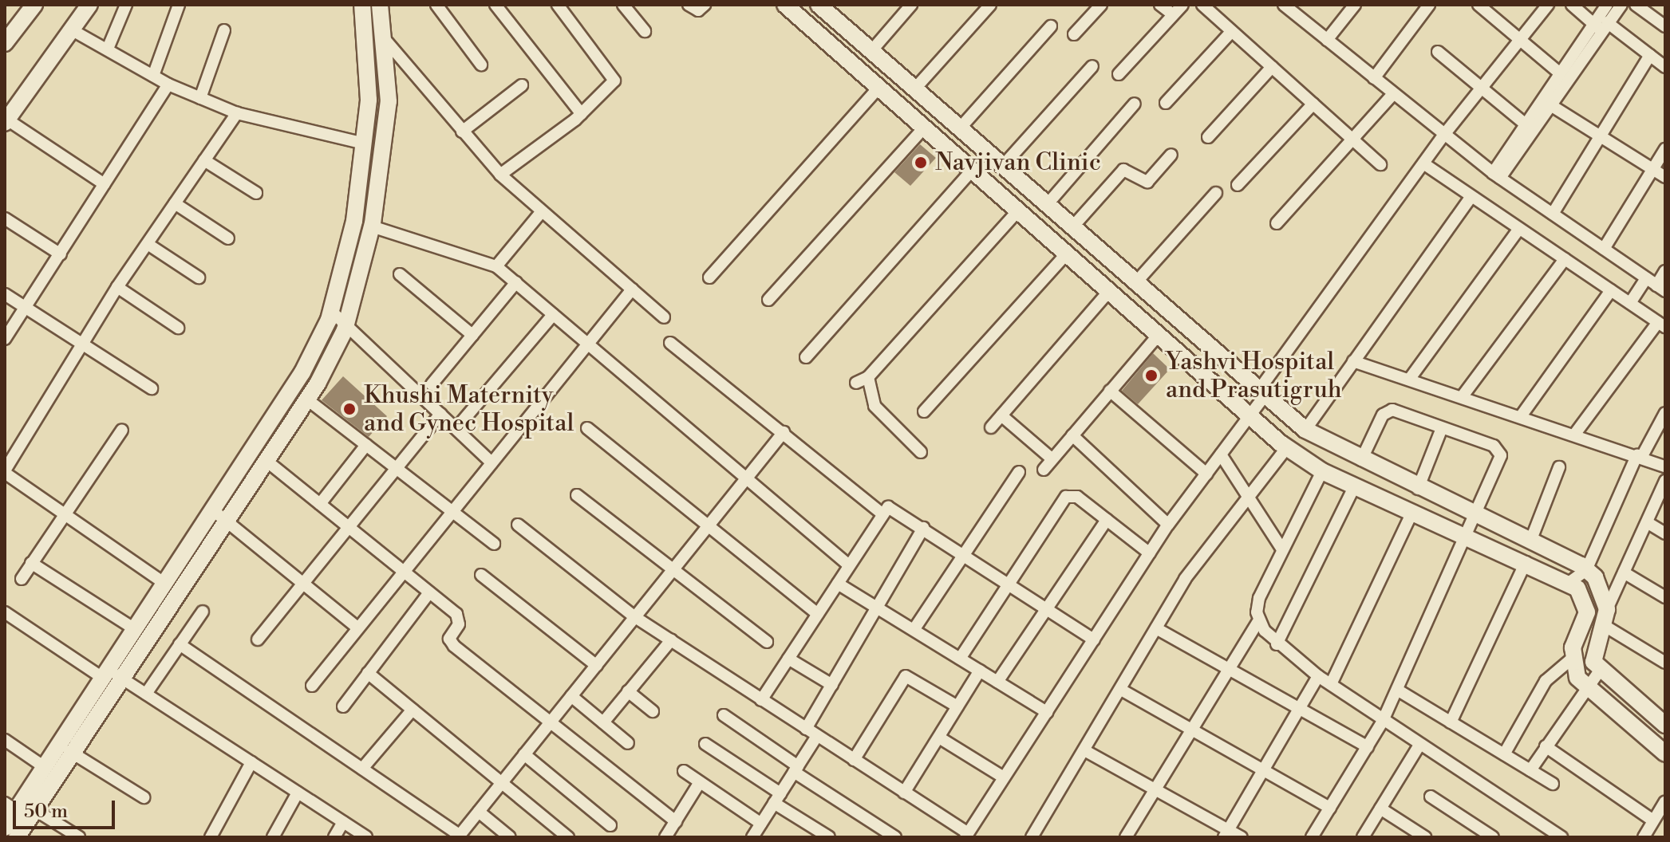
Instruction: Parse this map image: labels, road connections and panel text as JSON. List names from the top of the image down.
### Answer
{
  "places": ["Navjivan Clinic", "Yashvi Hospital and Prasutigruh", "Khushi Maternity and Gynec Hospital"],
  "scale_bar": "50 m"
}
